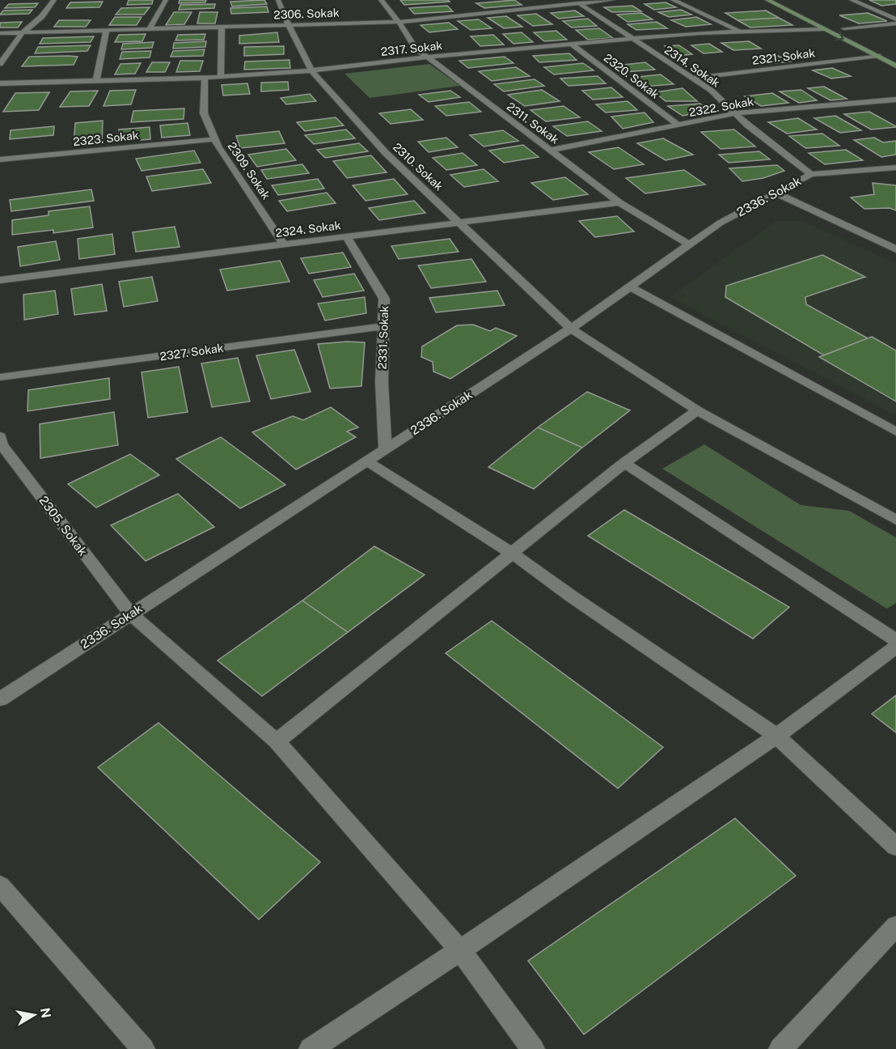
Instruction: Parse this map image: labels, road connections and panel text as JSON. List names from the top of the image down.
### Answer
{
  "streets": {
    "street": [
      "2306. Sokak",
      "2317. Sokak",
      "2321. Sokak",
      "2314. Sokak",
      "2320. Sokak",
      "2322. Sokak",
      "2311. Sokak",
      "2323. Sokak",
      "2310. Sokak",
      "2309. Sokak",
      "2336. Sokak",
      "2324. Sokak",
      "2331. Sokak",
      "2327. Sokak",
      "2305. Sokak"
    ]
  },
  "crossings": [
    ["2306. Sokak", "2314. Sokak"],
    ["2306. Sokak", "2311. Sokak"],
    ["2306. Sokak", "2310. Sokak"],
    ["2317. Sokak", "2314. Sokak"],
    ["2317. Sokak", "2320. Sokak"],
    ["2317. Sokak", "2311. Sokak"],
    ["2317. Sokak", "2310. Sokak"],
    ["2317. Sokak", "2309. Sokak"],
    ["2321. Sokak", "2314. Sokak"],
    ["2314. Sokak", "2322. Sokak"],
    ["2314. Sokak", "2336. Sokak"],
    ["2320. Sokak", "2322. Sokak"],
    ["2322. Sokak", "2311. Sokak"],
    ["2311. Sokak", "2336. Sokak"],
    ["2311. Sokak", "2324. Sokak"],
    ["2323. Sokak", "2309. Sokak"],
    ["2310. Sokak", "2336. Sokak"],
    ["2310. Sokak", "2324. Sokak"],
    ["2309. Sokak", "2324. Sokak"],
    ["2336. Sokak", "2331. Sokak"],
    ["2336. Sokak", "2305. Sokak"],
    ["2324. Sokak", "2331. Sokak"],
    ["2331. Sokak", "2327. Sokak"]
  ],
  "north": "right"
}
